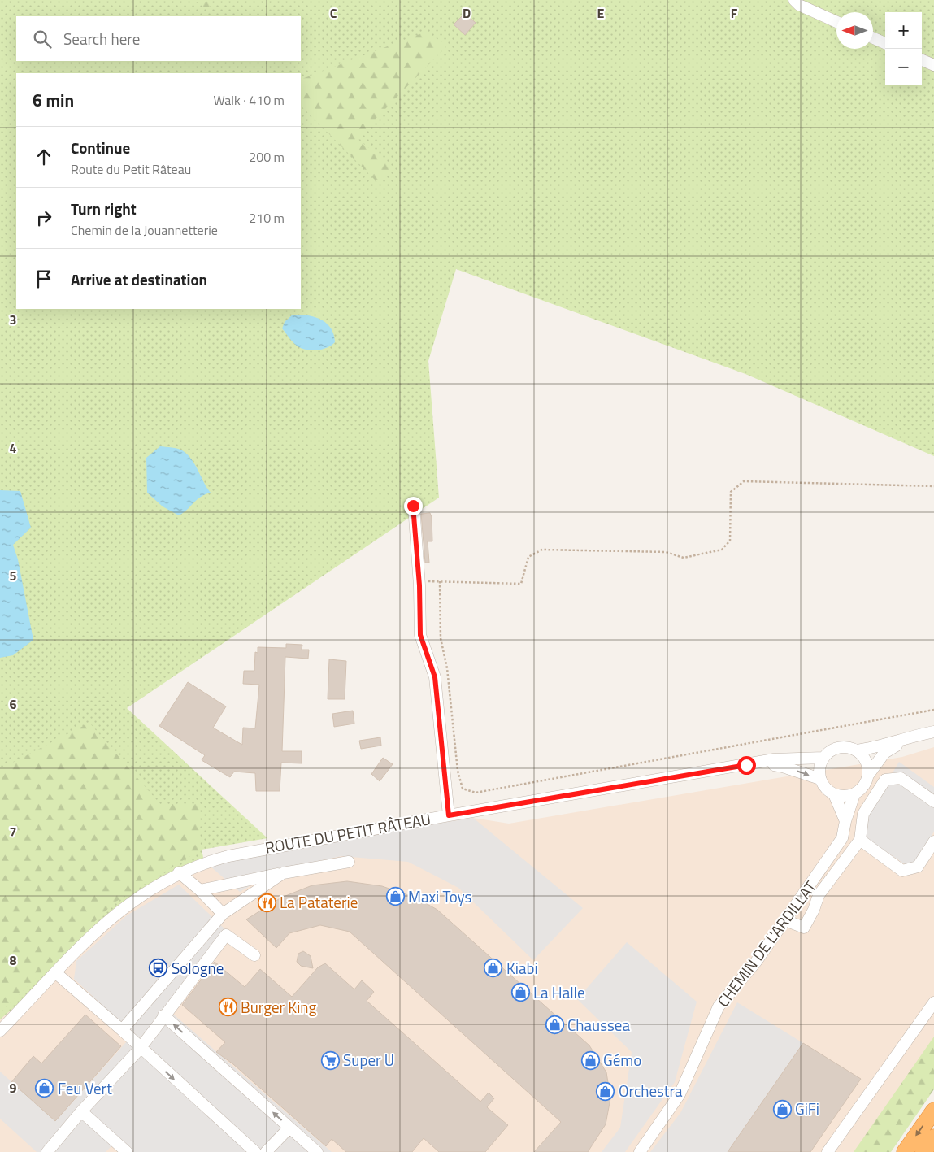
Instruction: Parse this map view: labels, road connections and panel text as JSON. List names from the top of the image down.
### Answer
{
  "streets": {
    "street": ["ROUTE DU PETIT RÂTEAU", "CHEMIN DE L'ARDILLAT"]
  },
  "crossings": [
    ["ROUTE DU PETIT RÂTEAU", "CHEMIN DE L'ARDILLAT"]
  ],
  "places": {
    "shop": [
      "Maxi Toys",
      "Kiabi",
      "La Halle",
      "Chaussea",
      "Gémo",
      "Feu Vert",
      "Orchestra",
      "GiFi"
    ],
    "restaurant": ["La Pataterie", "Burger King"],
    "bus stop": ["Sologne"],
    "supermarket": ["Super U"]
  },
  "north": "left",
  "page": {
    "map_buttons": ["+", "−"],
    "search": "Search here",
    "heading": ["6 min", "Walk · 410 m"],
    "list": [
      ["Continue", "Route du Petit Râteau", "200 m"],
      ["Turn right", "Chemin de la Jouannetterie", "210 m"],
      "Arrive at destination"
    ]
  },
  "grid": {
    "columns": [
      "C",
      "D",
      "E",
      "F"
    ],
    "rows": [
      "3",
      "4",
      "5",
      "6",
      "7",
      "8",
      "9"
    ]
  }
}
